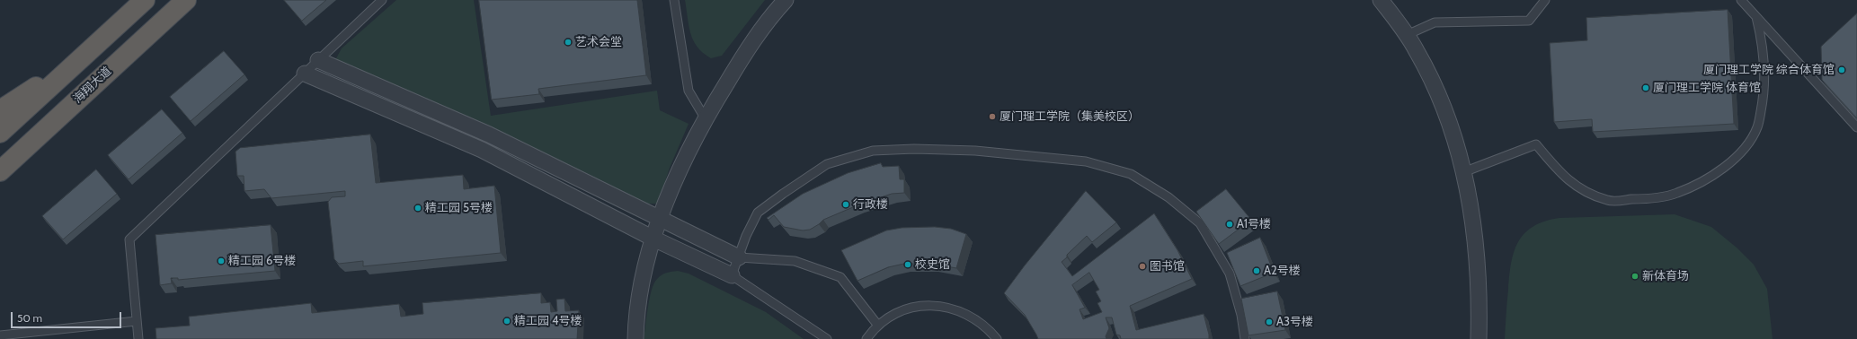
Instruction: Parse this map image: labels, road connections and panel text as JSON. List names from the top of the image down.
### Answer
{
  "streets": {
    "highway": ["海翔大道"]
  },
  "places": [
    "艺术会堂",
    "厦门理工学院 综合体育馆",
    "厦门理工学院 体育馆",
    "厦门理工学院（集美校区）",
    "行政楼",
    "精工园 5号楼",
    "A1号楼",
    "精工园 6号楼",
    "校史馆",
    "图书馆",
    "A2号楼",
    "新体育场",
    "精工园 4号楼",
    "A3号楼"
  ],
  "scale_bar": "50 m"
}
